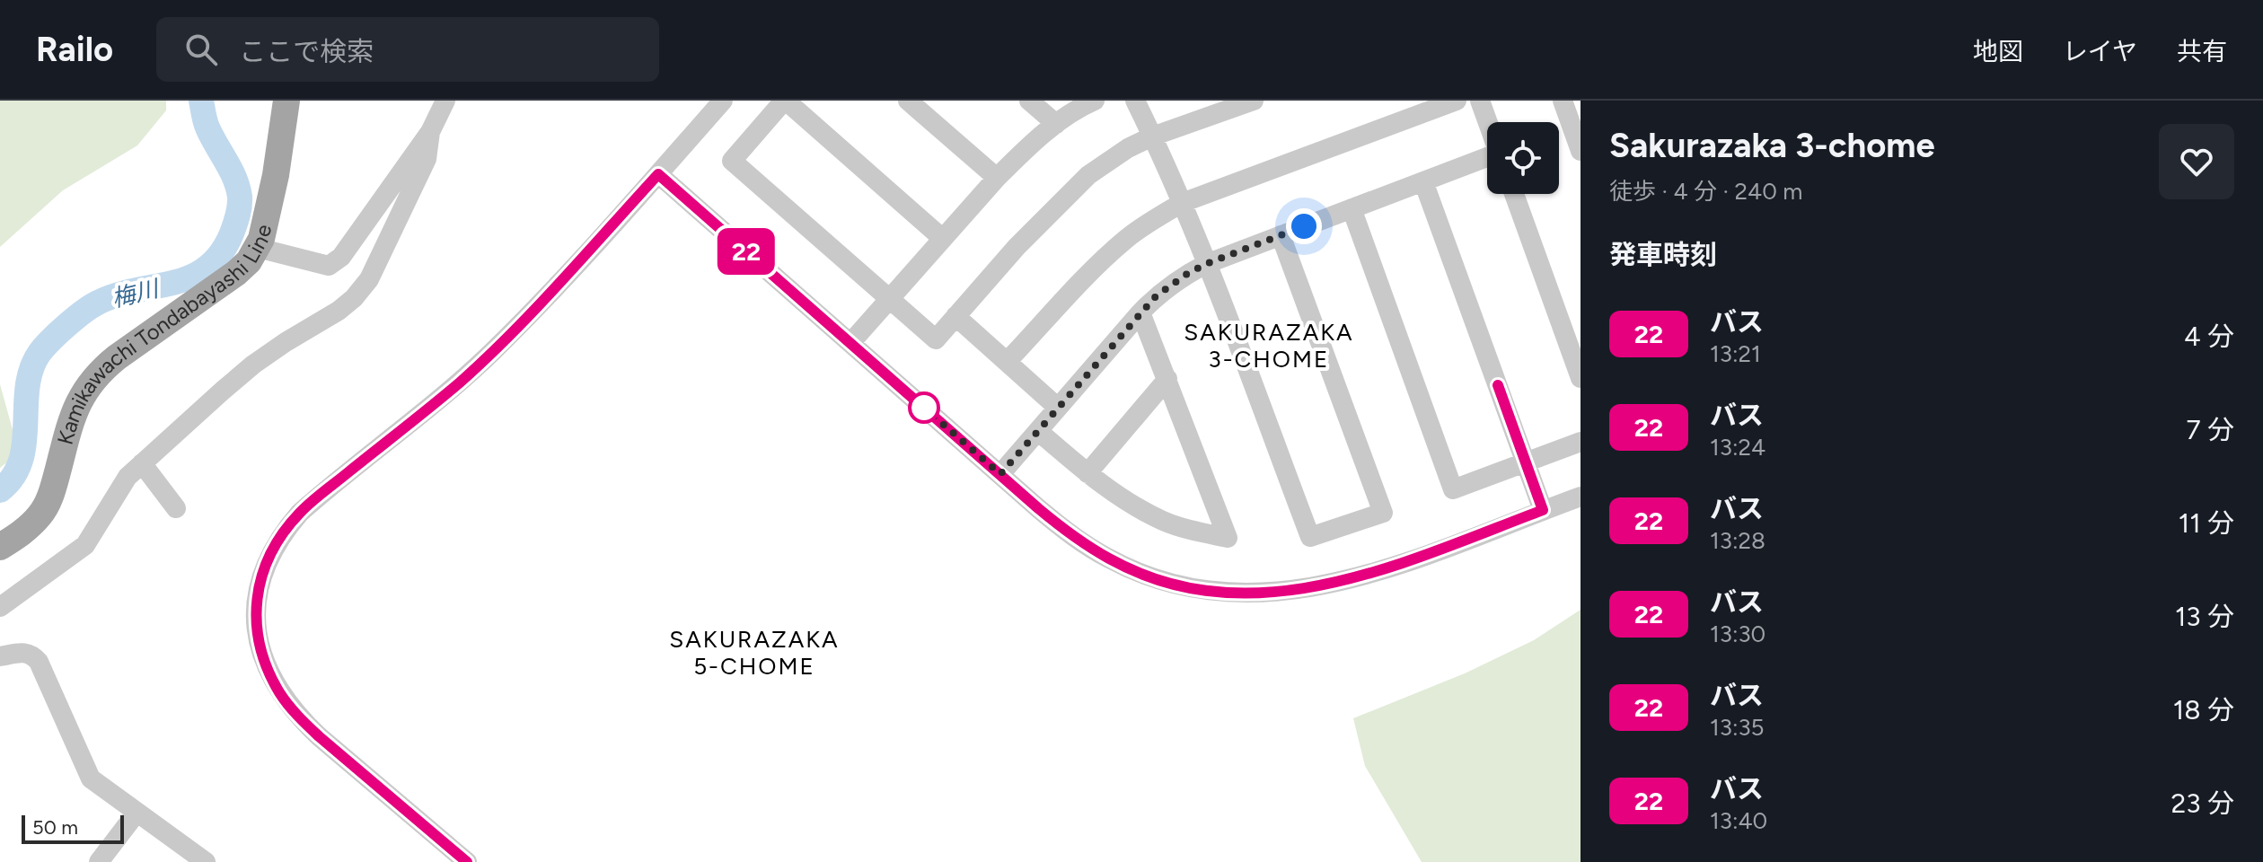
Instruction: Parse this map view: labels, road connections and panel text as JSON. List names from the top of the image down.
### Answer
{
  "streets": {
    "main road": ["Kamikawachi Tondabayashi Line"]
  },
  "districts": ["SAKURAZAKA 3-CHOME", "SAKURAZAKA 5-CHOME"],
  "water": ["梅川"],
  "lines": ["bus line 22"],
  "scale_bar": "50 m",
  "page": {
    "header": "Railo",
    "search": "ここで検索",
    "nav": ["地図", "レイヤ", "共有"],
    "on_map": "22",
    "heading": [
      ["Sakurazaka 3-chome", "徒歩 · 4 分 · 240 m"],
      "発車時刻"
    ],
    "list": [
      {
        "mark": "22",
        "name": "バス",
        "note": "13:21",
        "value": "4 分"
      },
      {
        "mark": "22",
        "name": "バス",
        "note": "13:24",
        "value": "7 分"
      },
      {
        "mark": "22",
        "name": "バス",
        "note": "13:28",
        "value": "11 分"
      },
      {
        "mark": "22",
        "name": "バス",
        "note": "13:30",
        "value": "13 分"
      },
      {
        "mark": "22",
        "name": "バス",
        "note": "13:35",
        "value": "18 分"
      },
      {
        "mark": "22",
        "name": "バス",
        "note": "13:40",
        "value": "23 分"
      }
    ],
    "scale": "50 m"
  }
}
